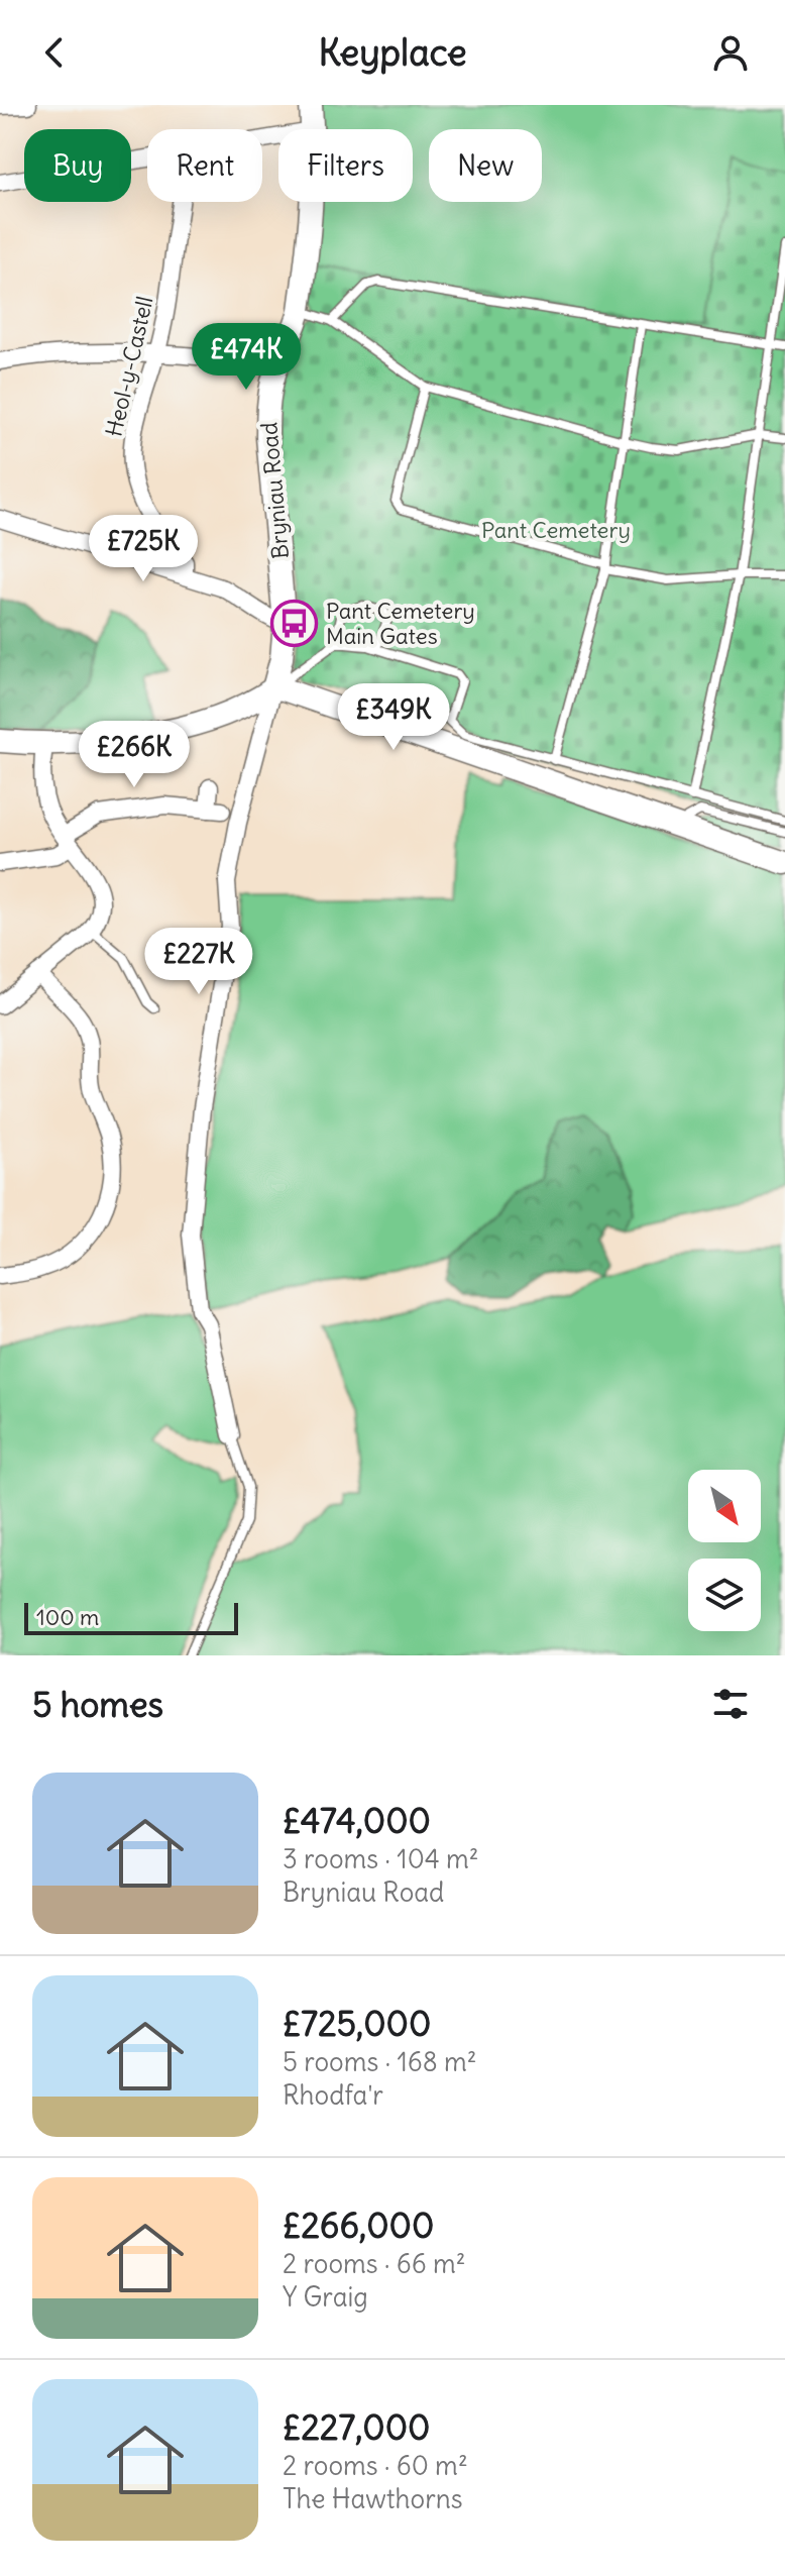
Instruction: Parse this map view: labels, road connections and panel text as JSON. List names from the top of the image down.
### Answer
{
  "streets": {
    "street": ["Heol-y-Castell", "Bryniau Road"]
  },
  "parks": ["Pant Cemetery"],
  "places": {
    "bus stop": ["Pant Cemetery Main Gates"]
  },
  "scale_bar": "100 m",
  "north": "bottom right",
  "page": {
    "header": "Keyplace",
    "chip": [
      "Buy",
      "Rent",
      "Filters",
      "New"
    ],
    "price": [
      "£474K",
      "£725K",
      "£349K",
      "£266K",
      "£227K"
    ],
    "scale": "100 m",
    "heading": "5 homes",
    "list": [
      {
        "name": "£474,000",
        "note": "3 rooms · 104 m² · Bryniau Road"
      },
      {
        "name": "£725,000",
        "note": "5 rooms · 168 m² · Rhodfa'r"
      },
      {
        "name": "£266,000",
        "note": "2 rooms · 66 m² · Y Graig"
      },
      {
        "name": "£227,000",
        "note": "2 rooms · 60 m² · The Hawthorns"
      }
    ]
  }
}
